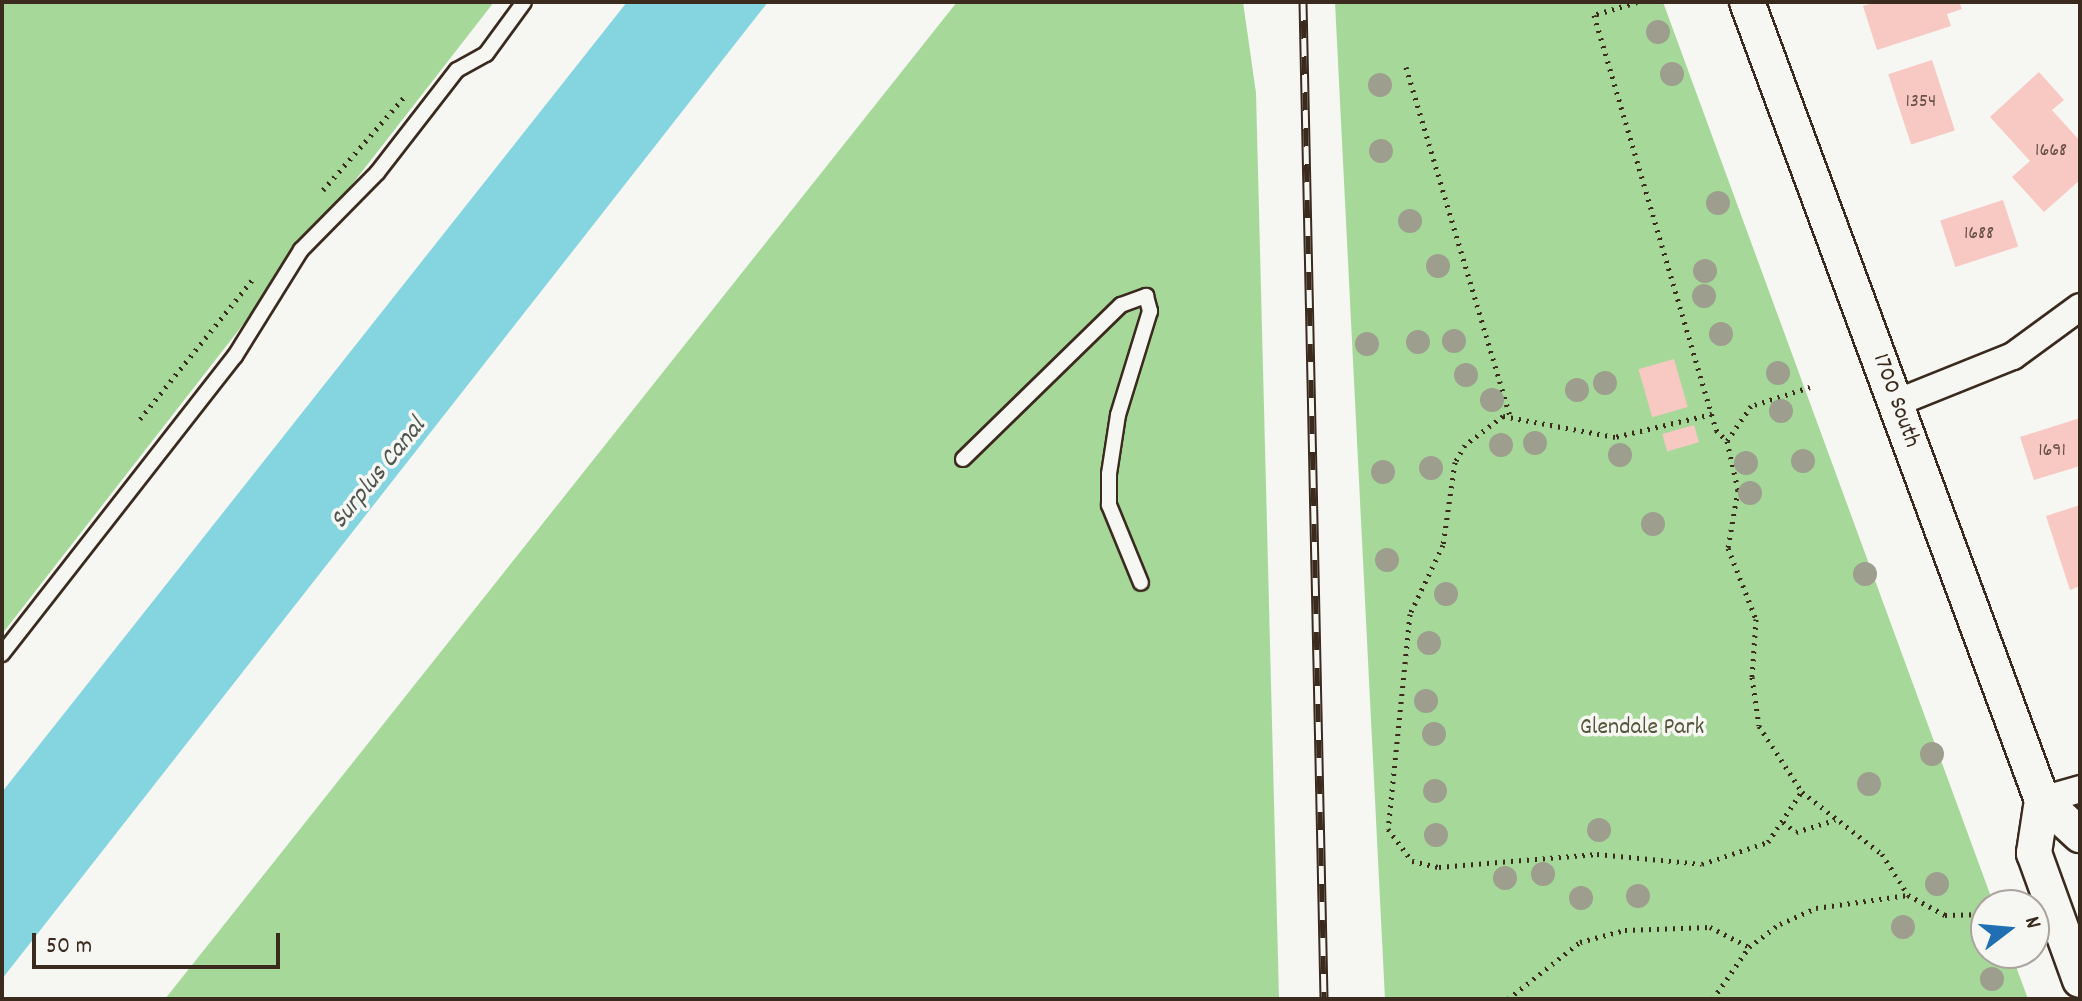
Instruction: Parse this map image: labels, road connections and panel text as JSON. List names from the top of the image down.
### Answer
{
  "streets": {
    "street": ["1700 South"]
  },
  "water": ["Surplus Canal"],
  "parks": ["Glendale Park"],
  "house_numbers": [
    "1354",
    "1668",
    "1688",
    "1691"
  ],
  "scale_bar": "50 m",
  "north": "right"
}
